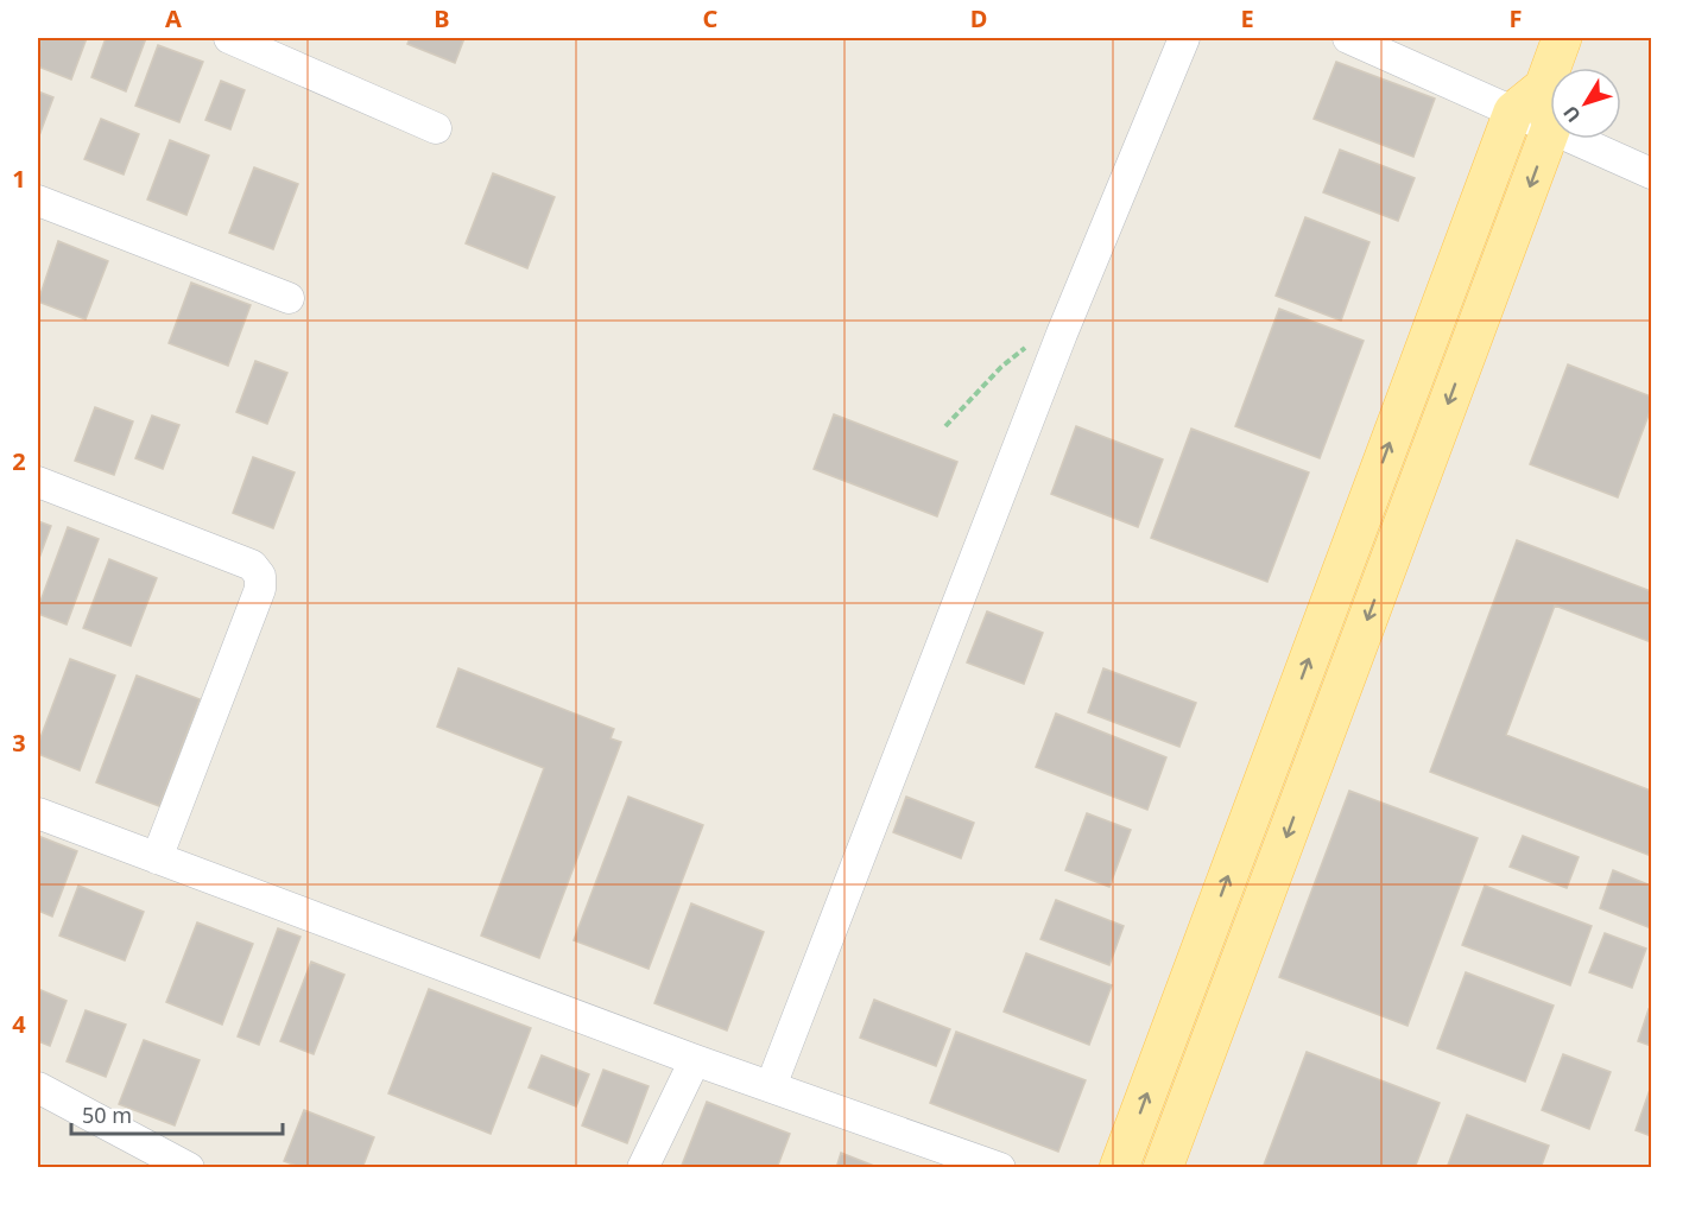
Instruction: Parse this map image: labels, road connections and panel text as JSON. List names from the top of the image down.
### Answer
{
  "scale_bar": "50 m",
  "north": "bottom left",
  "grid": {
    "columns": [
      "A",
      "B",
      "C",
      "D",
      "E",
      "F"
    ],
    "rows": [
      "1",
      "2",
      "3",
      "4"
    ]
  }
}
